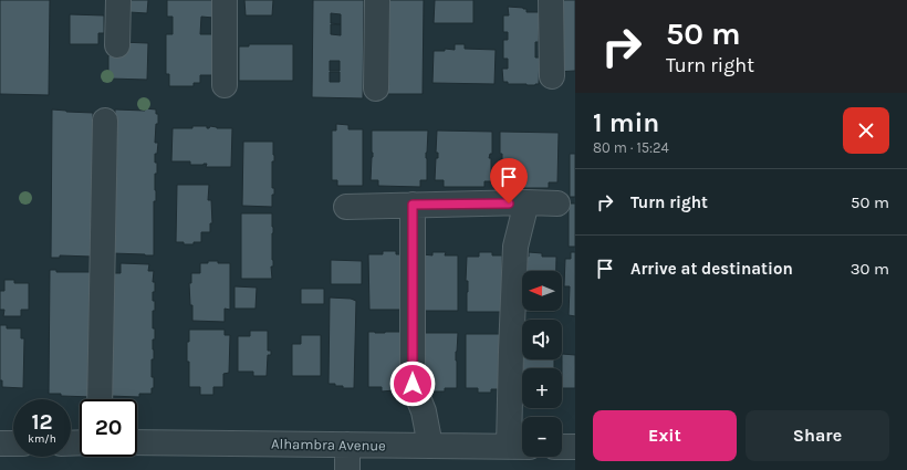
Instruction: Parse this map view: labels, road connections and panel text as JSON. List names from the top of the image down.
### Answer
{
  "streets": {
    "street": ["Alhambra Avenue"]
  },
  "north": "left",
  "page": {
    "turn": ["50 m", "Turn right"],
    "heading": ["1 min", "80 m · 15:24"],
    "list": [
      {
        "name": "Turn right",
        "value": "50 m"
      },
      {
        "name": "Arrive at destination",
        "value": "30 m"
      }
    ],
    "map_buttons": ["+", "−"],
    "speed": "12 km/h",
    "limit": "20",
    "buttons": ["Exit", "Share"]
  }
}
